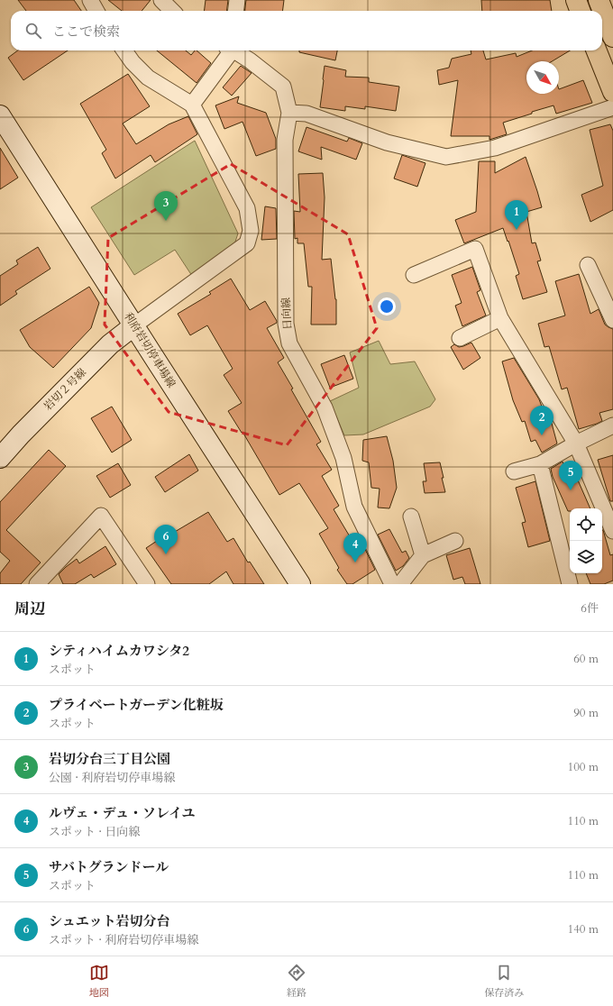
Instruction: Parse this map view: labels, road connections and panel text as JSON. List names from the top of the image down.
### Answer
{
  "streets": {
    "main road": ["利府岩切停車場線", "岩切２号線"],
    "street": ["日向線"]
  },
  "crossings": [
    ["利府岩切停車場線", "岩切２号線"]
  ],
  "north": "bottom right",
  "page": {
    "search": "ここで検索",
    "pins": [
      "3",
      "1",
      "2",
      "5",
      "6",
      "4"
    ],
    "heading": ["周辺", "6件"],
    "list": [
      {
        "mark": "1",
        "name": "シティハイムカワシタ2",
        "note": "スポット",
        "value": "60 m"
      },
      {
        "mark": "2",
        "name": "プライベートガーデン化粧坂",
        "note": "スポット",
        "value": "90 m"
      },
      {
        "mark": "3",
        "name": "岩切分台三丁目公園",
        "note": "公園 · 利府岩切停車場線",
        "value": "100 m"
      },
      {
        "mark": "4",
        "name": "ルヴェ・デュ・ソレイユ",
        "note": "スポット · 日向線",
        "value": "110 m"
      },
      {
        "mark": "5",
        "name": "サバトグランドール",
        "note": "スポット",
        "value": "110 m"
      },
      {
        "mark": "6",
        "name": "シュエット岩切分台",
        "note": "スポット · 利府岩切停車場線",
        "value": "140 m"
      }
    ],
    "nav": ["地図", "経路", "保存済み"]
  }
}
